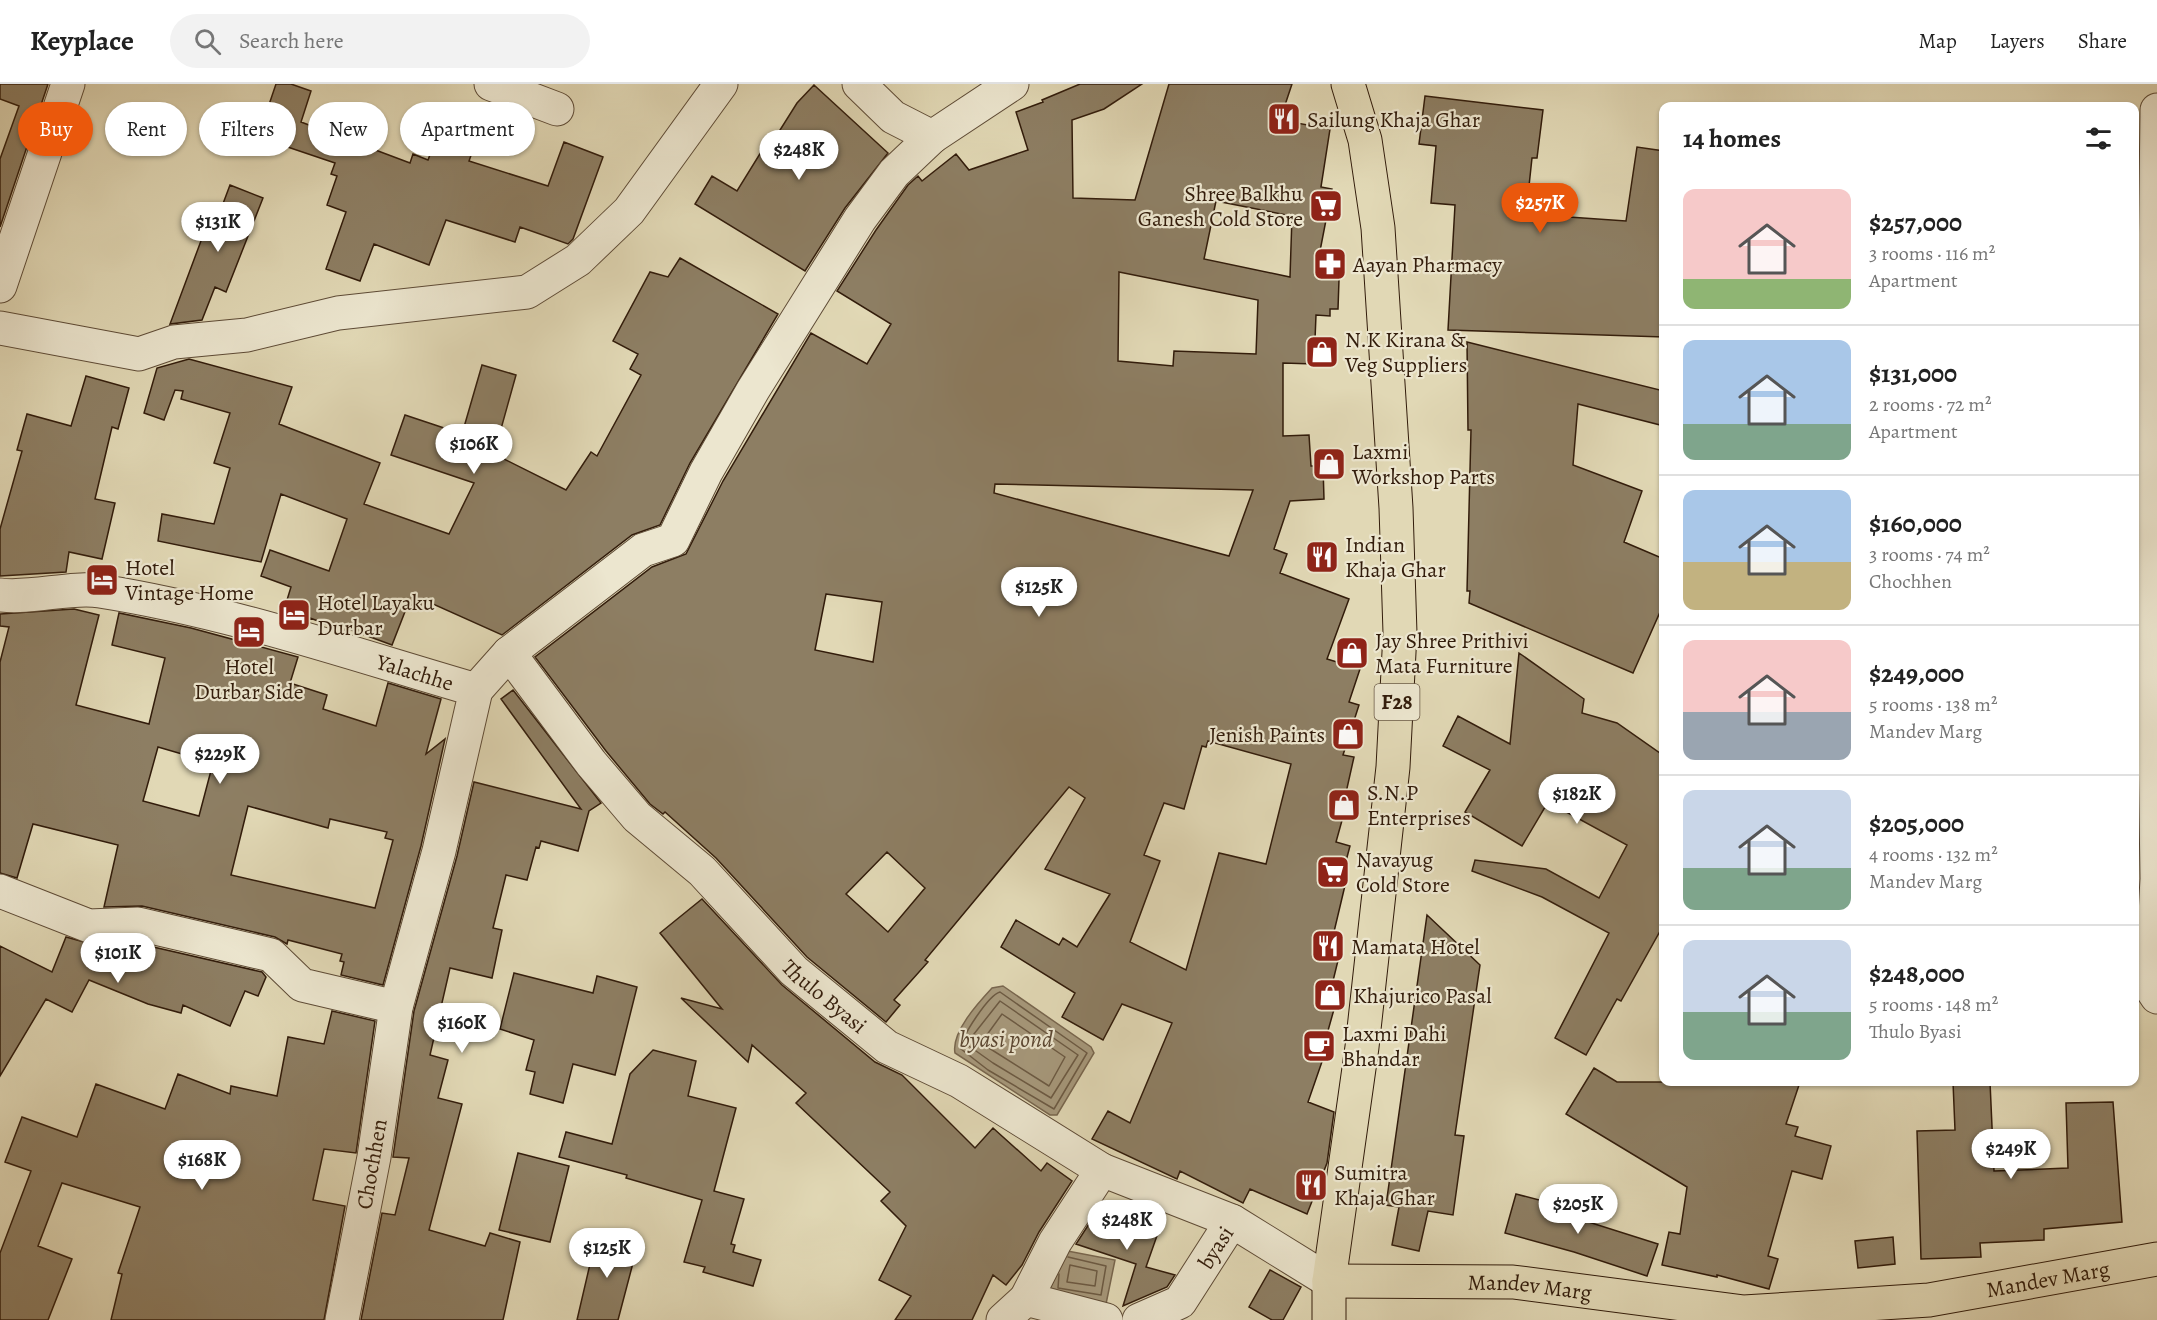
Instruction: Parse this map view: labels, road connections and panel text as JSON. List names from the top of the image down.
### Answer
{
  "streets": {
    "main road": ["F28", "Mandev Marg"],
    "street": [
      "Yalachhe",
      "Thulo Byasi",
      "Chochhen",
      "byasi"
    ]
  },
  "crossings": [
    ["Yalachhe", "Chochhen"],
    ["F28", "byasi"],
    ["F28", "Mandev Marg"],
    ["Thulo Byasi", "byasi"],
    ["byasi", "Mandev Marg"]
  ],
  "water": ["byasi pond"],
  "places": {
    "restaurant": [
      "Sailung Khaja Ghar",
      "Indian Khaja Ghar",
      "Mamata Hotel",
      "Sumitra Khaja Ghar"
    ],
    "supermarket": ["Shree Balkhu Ganesh Cold Store", "Navayug Cold Store"],
    "pharmacy": ["Aayan Pharmacy"],
    "shop": [
      "N.K Kirana & Veg Suppliers",
      "Laxmi Workshop Parts",
      "Jay Shree Prithivi Mata Furniture",
      "Jenish Paints",
      "S.N.P Enterprises",
      "Khajurico Pasal"
    ],
    "hotel": ["Hotel Vintage Home", "Hotel Layaku Durbar", "Hotel Durbar Side"],
    "cafe": ["Laxmi Dahi Bhandar"]
  },
  "page": {
    "header": "Keyplace",
    "search": "Search here",
    "nav": ["Map", "Layers", "Share"],
    "chip": [
      "Buy",
      "Rent",
      "Filters",
      "New",
      "Apartment"
    ],
    "heading": "14 homes",
    "price": [
      "$248K",
      "$257K",
      "$131K",
      "$106K",
      "$125K",
      "$229K",
      "$182K",
      "$101K",
      "$160K",
      "$249K",
      "$168K",
      "$205K",
      "$248K",
      "$125K"
    ],
    "list": [
      {
        "name": "$257,000",
        "note": "3 rooms · 116 m² · Apartment"
      },
      {
        "name": "$131,000",
        "note": "2 rooms · 72 m² · Apartment"
      },
      {
        "name": "$160,000",
        "note": "3 rooms · 74 m² · Chochhen"
      },
      {
        "name": "$249,000",
        "note": "5 rooms · 138 m² · Mandev Marg"
      },
      {
        "name": "$205,000",
        "note": "4 rooms · 132 m² · Mandev Marg"
      },
      {
        "name": "$248,000",
        "note": "5 rooms · 148 m² · Thulo Byasi"
      }
    ]
  }
}
